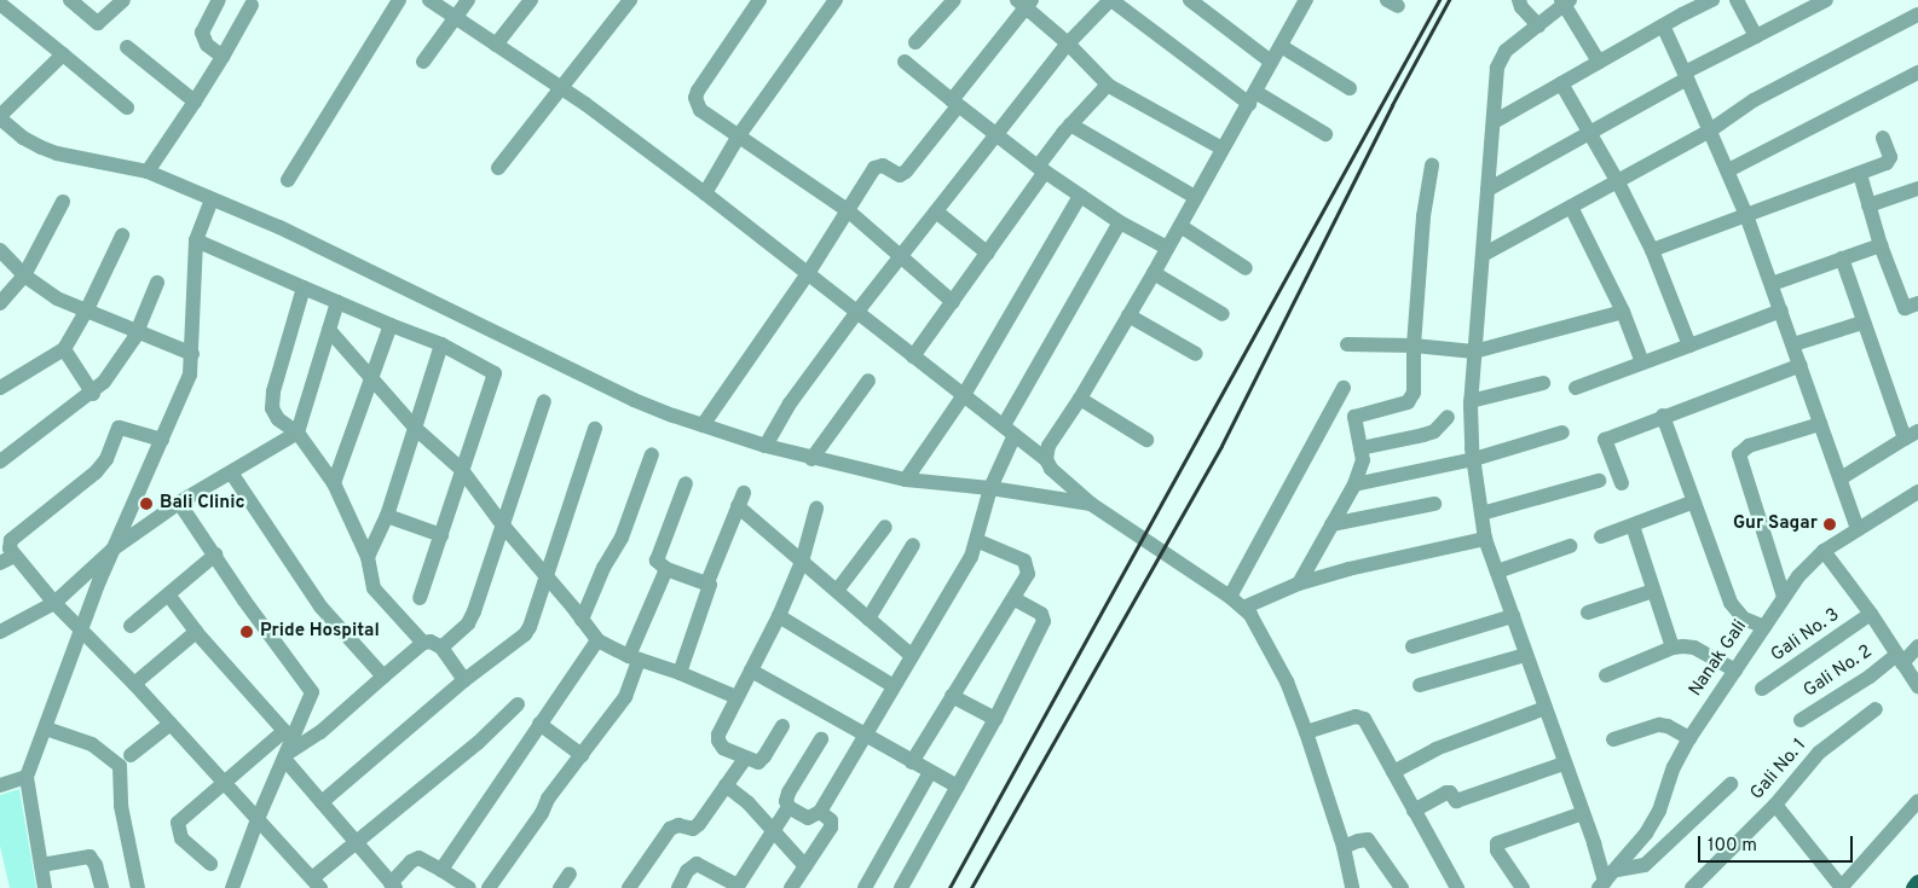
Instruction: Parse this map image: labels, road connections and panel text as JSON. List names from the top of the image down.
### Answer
{
  "streets": {
    "street": [
      "Gali No. 3",
      "Nanak Gali",
      "Gali No. 2",
      "Gali No. 1"
    ]
  },
  "places": ["Bali Clinic", "Gur Sagar", "Pride Hospital"],
  "scale_bar": "100 m"
}
